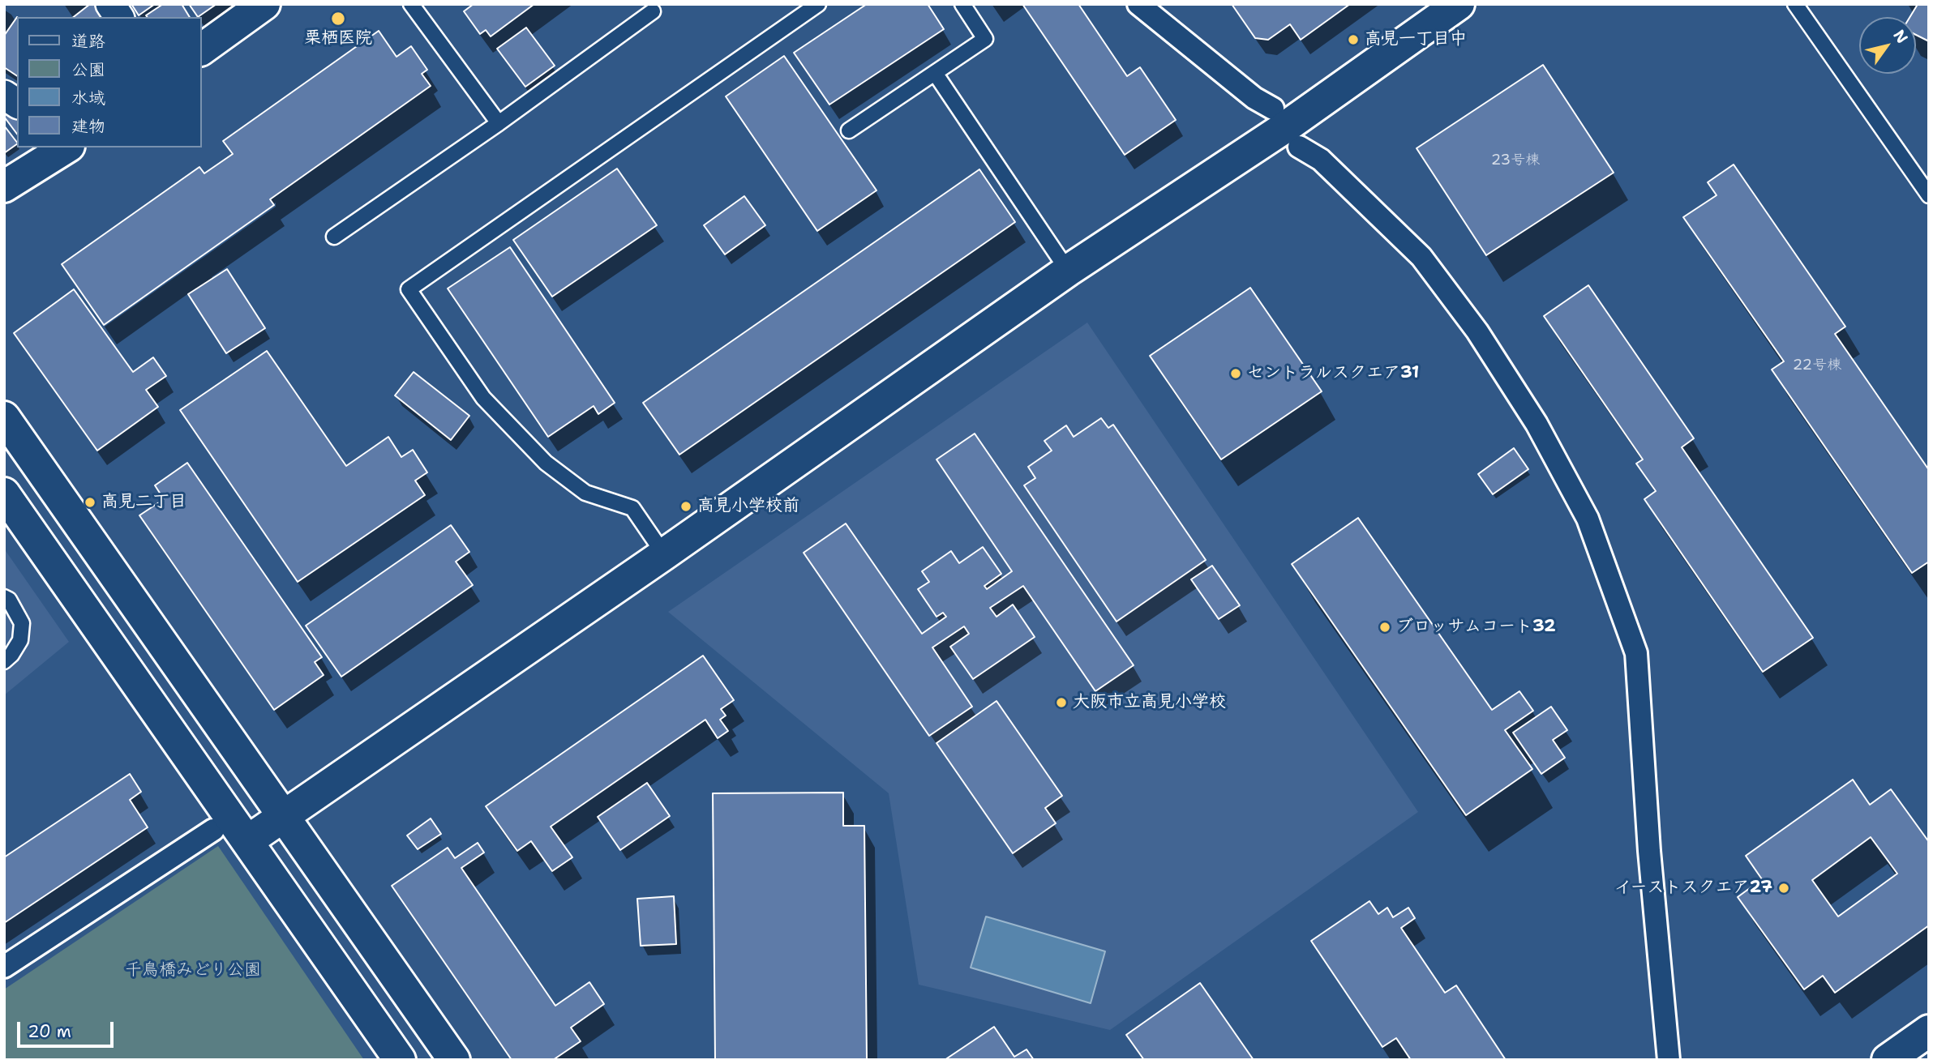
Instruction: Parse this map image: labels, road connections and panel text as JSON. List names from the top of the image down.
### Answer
{
  "parks": ["千鳥橋みどり公園"],
  "places": [
    "栗栖医院",
    "高見一丁目中",
    "セントラルスクエア31",
    "高見二丁目",
    "高見小学校前",
    "ブロッサムコート32",
    "大阪市立高見小学校",
    "イーストスクエア27"
  ],
  "house_numbers": ["23号棟", "22号棟"],
  "legend": [
    "道路",
    "公園",
    "水域",
    "建物"
  ],
  "scale_bar": "20 m",
  "north": "top right"
}
